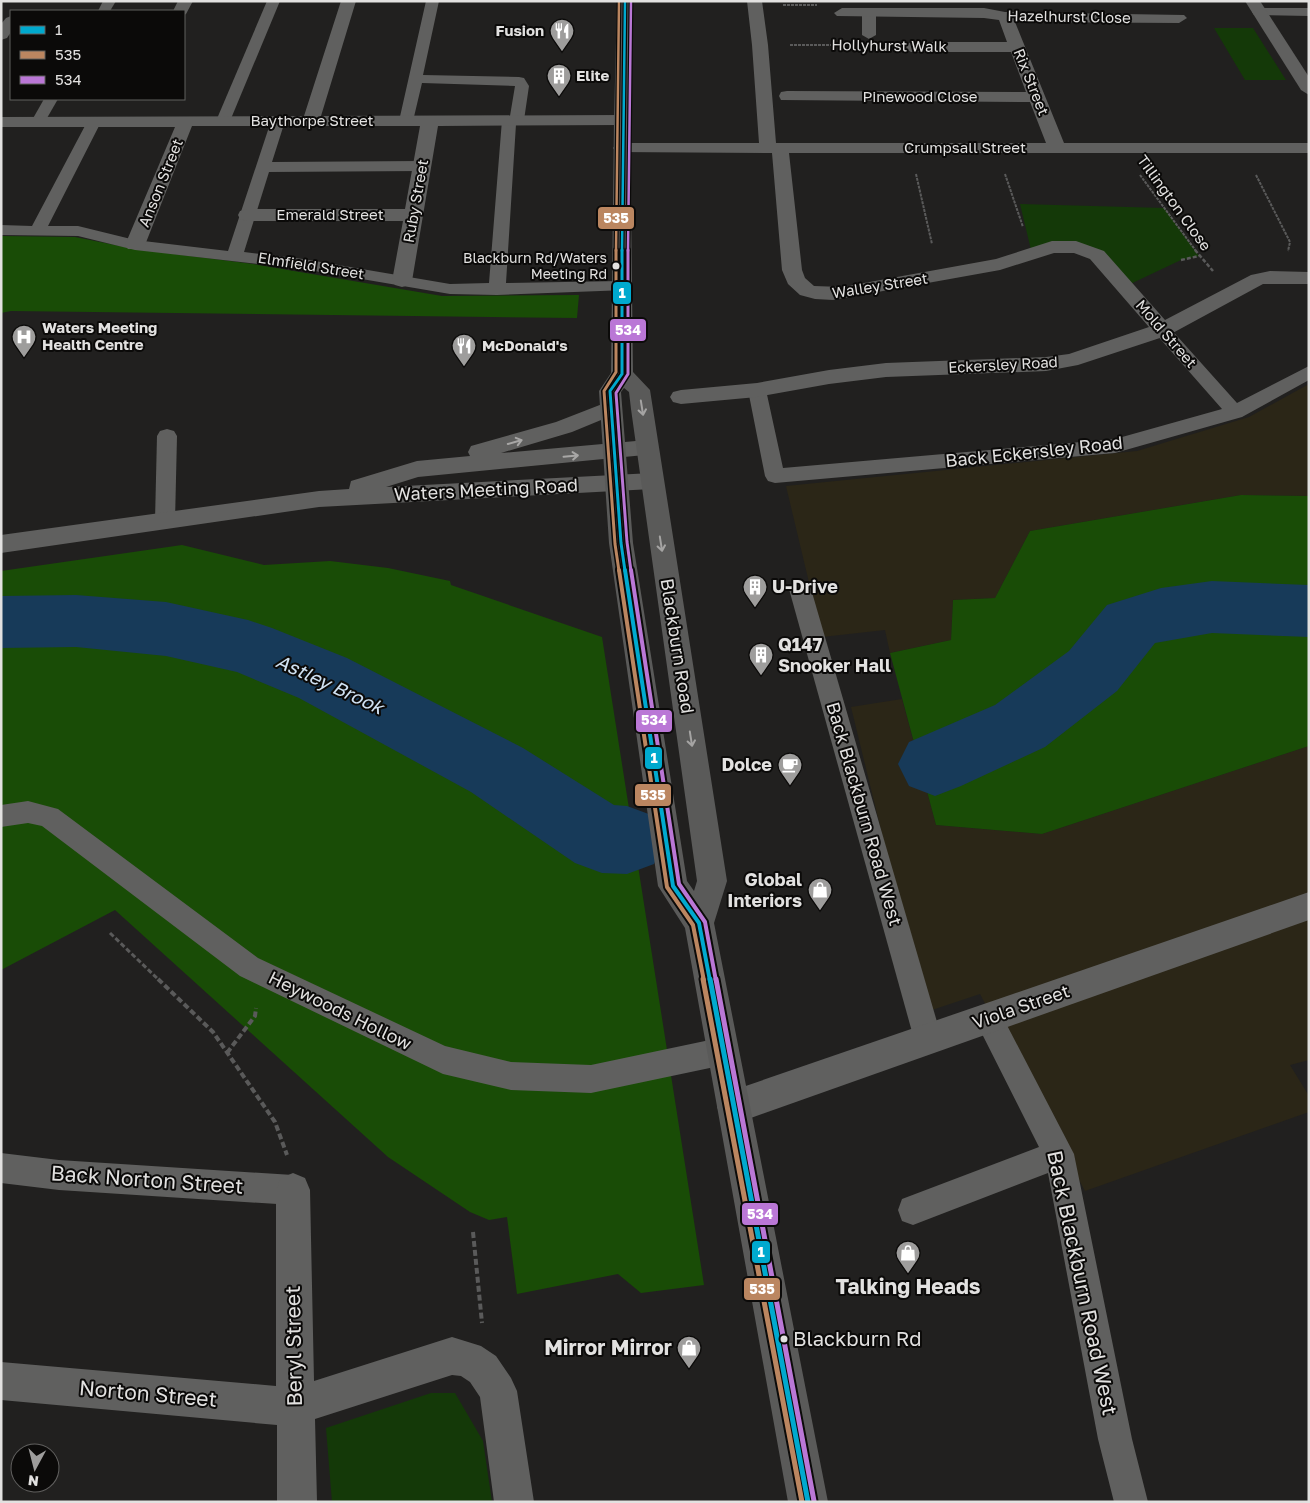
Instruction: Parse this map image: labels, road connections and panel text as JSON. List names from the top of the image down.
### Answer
{
  "streets": {
    "highway": ["Blackburn Road"],
    "street": [
      "Hazelhurst Close",
      "Hollyhurst Walk",
      "Rix Street",
      "Pinewood Close",
      "Baythorpe Street",
      "Crumpsall Street",
      "Anson Street",
      "Ruby Street",
      "Emerald Street",
      "Walley Street",
      "Mold Street",
      "Eckersley Road",
      "Waters Meeting Road",
      "Viola Street",
      "Beryl Street",
      "Norton Street"
    ],
    "lane": [
      "Elmfield Street",
      "Back Eckersley Road",
      "Back Blackburn Road West",
      "Heywoods Hollow",
      "Back Norton Street"
    ],
    "path": ["Tillington Close"]
  },
  "crossings": [
    ["Hazelhurst Close", "Rix Street"],
    ["Hollyhurst Walk", "Rix Street"],
    ["Hollyhurst Walk", "Walley Street"],
    ["Rix Street", "Pinewood Close"],
    ["Rix Street", "Crumpsall Street"],
    ["Baythorpe Street", "Anson Street"],
    ["Baythorpe Street", "Ruby Street"],
    ["Crumpsall Street", "Tillington Close"],
    ["Crumpsall Street", "Walley Street"],
    ["Anson Street", "Elmfield Street"],
    ["Ruby Street", "Emerald Street"],
    ["Ruby Street", "Elmfield Street"],
    ["Walley Street", "Mold Street"],
    ["Mold Street", "Eckersley Road"],
    ["Mold Street", "Back Eckersley Road"],
    ["Eckersley Road", "Back Eckersley Road"],
    ["Waters Meeting Road", "Blackburn Road"],
    ["Blackburn Road", "Viola Street"],
    ["Blackburn Road", "Heywoods Hollow"],
    ["Back Blackburn Road West", "Viola Street"],
    ["Back Norton Street", "Beryl Street"],
    ["Beryl Street", "Norton Street"]
  ],
  "water": ["Astley Brook"],
  "places": {
    "restaurant": ["Fusion", "McDonald's"],
    "building": ["Elite", "U-Drive", "Q147 Snooker Hall"],
    "other": ["Blackburn Rd/Waters Meeting Rd", "Blackburn Rd"],
    "hospital": ["Waters Meeting Health Centre"],
    "cafe": ["Dolce"],
    "shop": ["Global Interiors", "Talking Heads", "Mirror Mirror"]
  },
  "lines": ["transit line 1", "transit line 535", "transit line 534"],
  "legend": ["1", "535", "534"],
  "north": "bottom"
}
